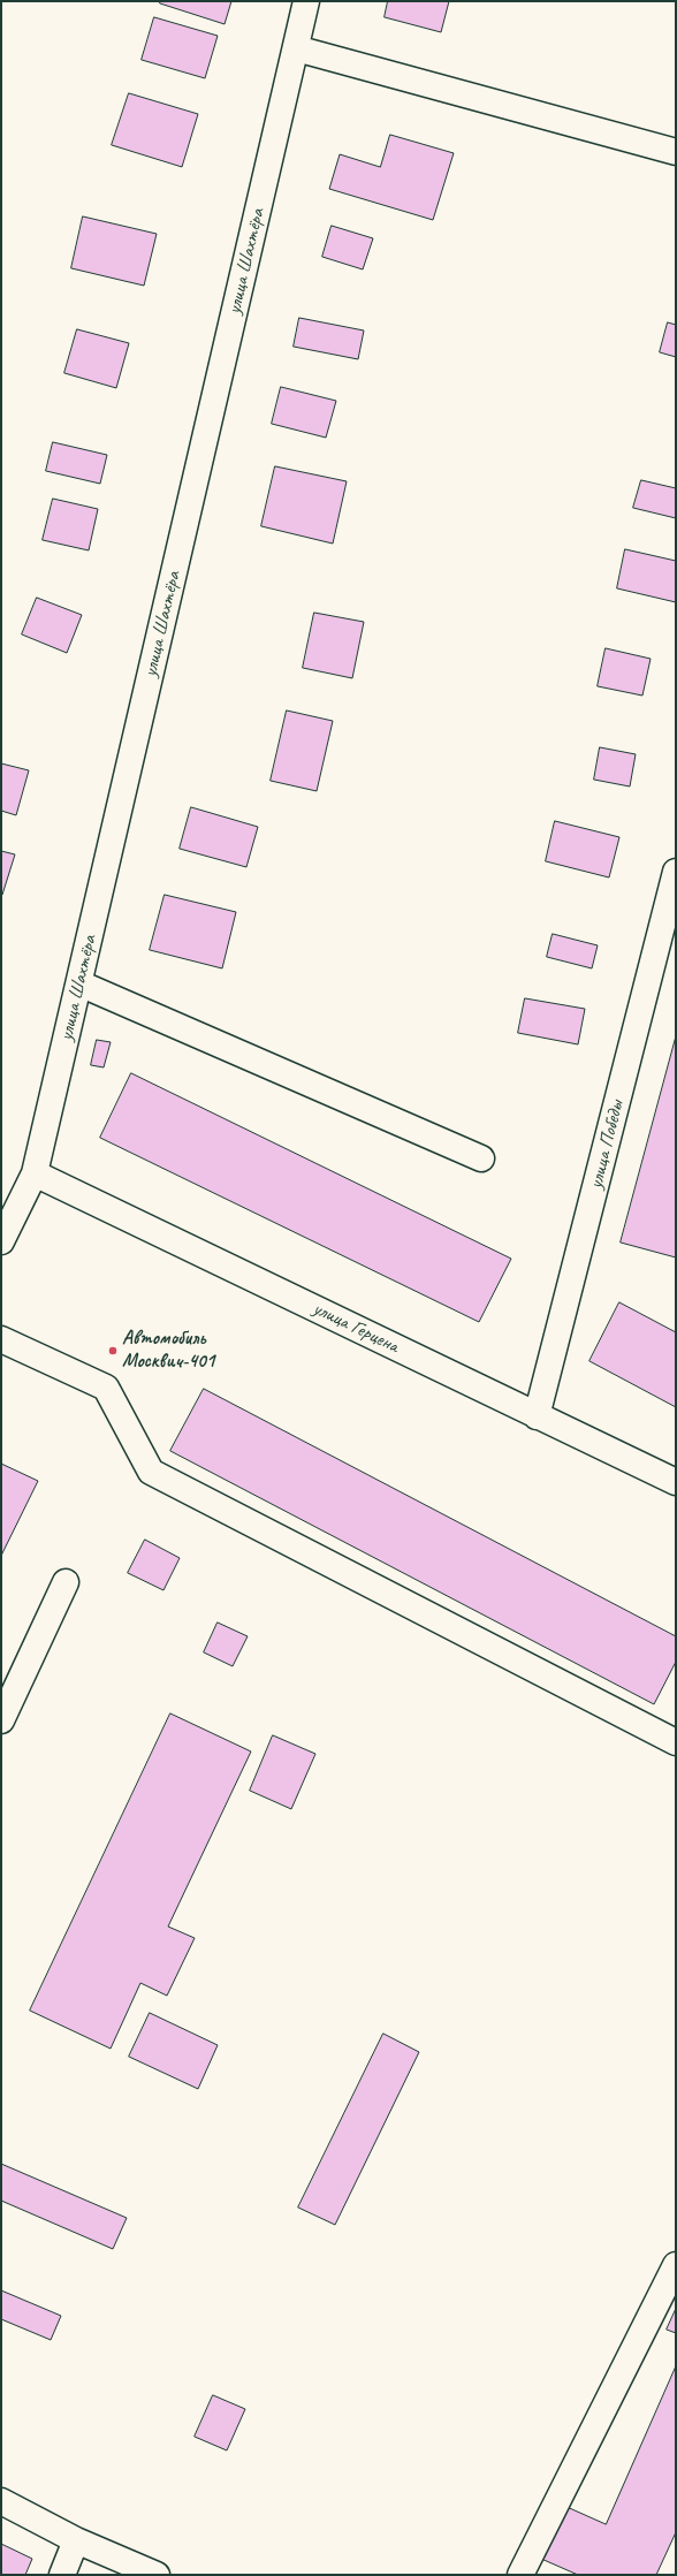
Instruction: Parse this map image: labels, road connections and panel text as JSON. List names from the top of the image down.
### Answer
{
  "streets": {
    "street": ["улица Шахтёра", "улица Победы", "улица Герцена"]
  },
  "crossings": [
    ["улица Шахтёра", "улица Герцена"],
    ["улица Победы", "улица Герцена"]
  ],
  "places": ["Автомобиль Москвич-401"]
}
